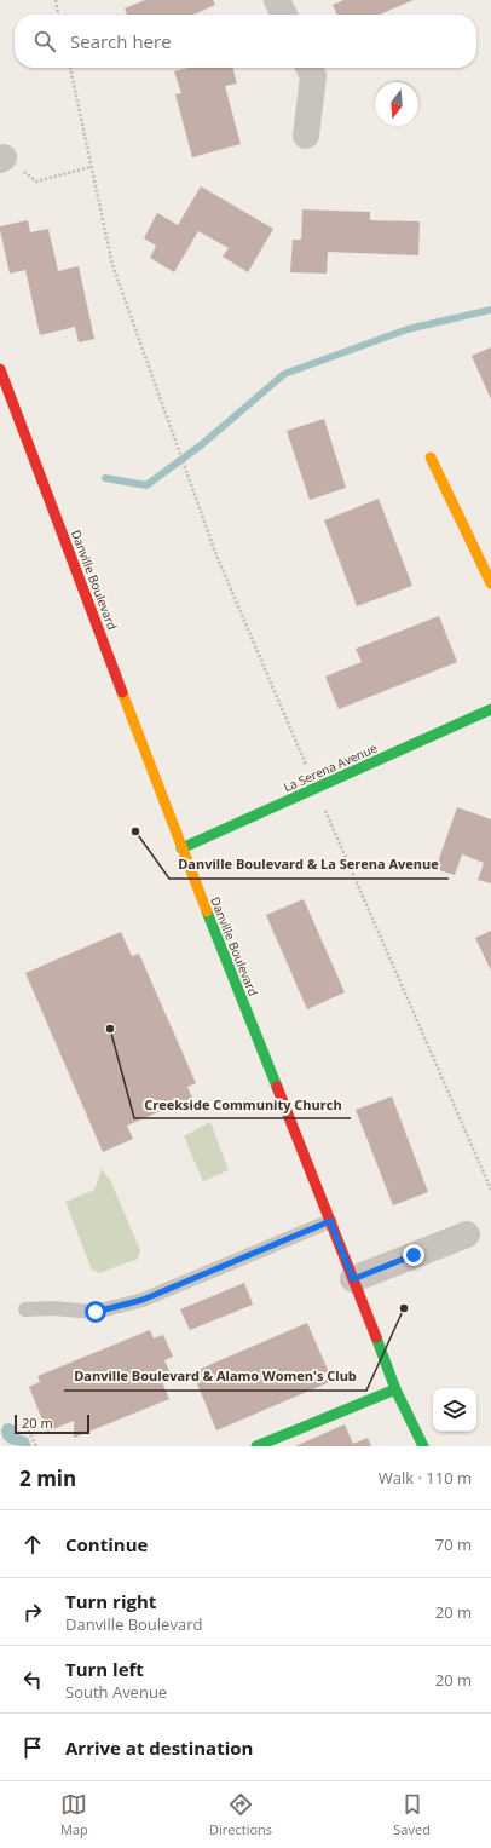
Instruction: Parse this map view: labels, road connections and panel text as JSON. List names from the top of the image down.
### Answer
{
  "streets": {
    "main road": ["Danville Boulevard", "La Serena Avenue"]
  },
  "crossings": [
    ["Danville Boulevard", "La Serena Avenue"]
  ],
  "places": ["Danville Boulevard & La Serena Avenue", "Creekside Community Church", "Danville Boulevard & Alamo Women's Club"],
  "scale_bar": "20 m",
  "north": "bottom",
  "page": {
    "search": "Search here",
    "scale": "20 m",
    "heading": ["2 min", "Walk · 110 m"],
    "list": [
      ["Continue", "70 m"],
      ["Turn right", "Danville Boulevard", "20 m"],
      ["Turn left", "South Avenue", "20 m"],
      "Arrive at destination"
    ],
    "nav": ["Map", "Directions", "Saved"]
  }
}
